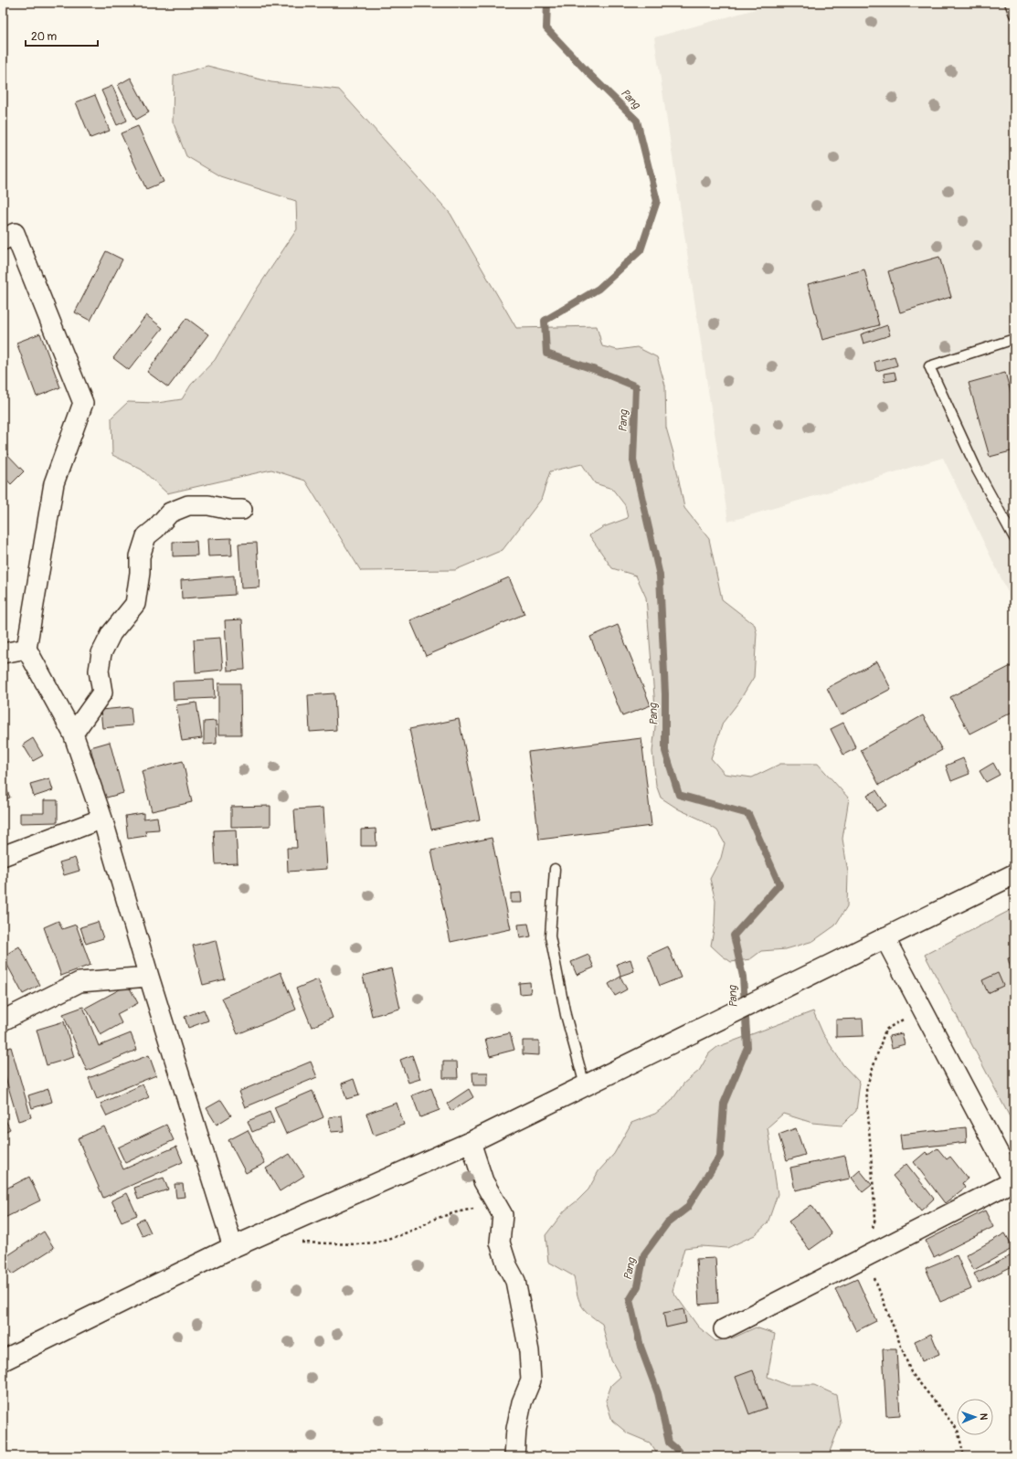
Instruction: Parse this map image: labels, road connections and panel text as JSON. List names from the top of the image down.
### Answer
{
  "water": ["Pang"],
  "scale_bar": "20 m",
  "north": "right"
}
